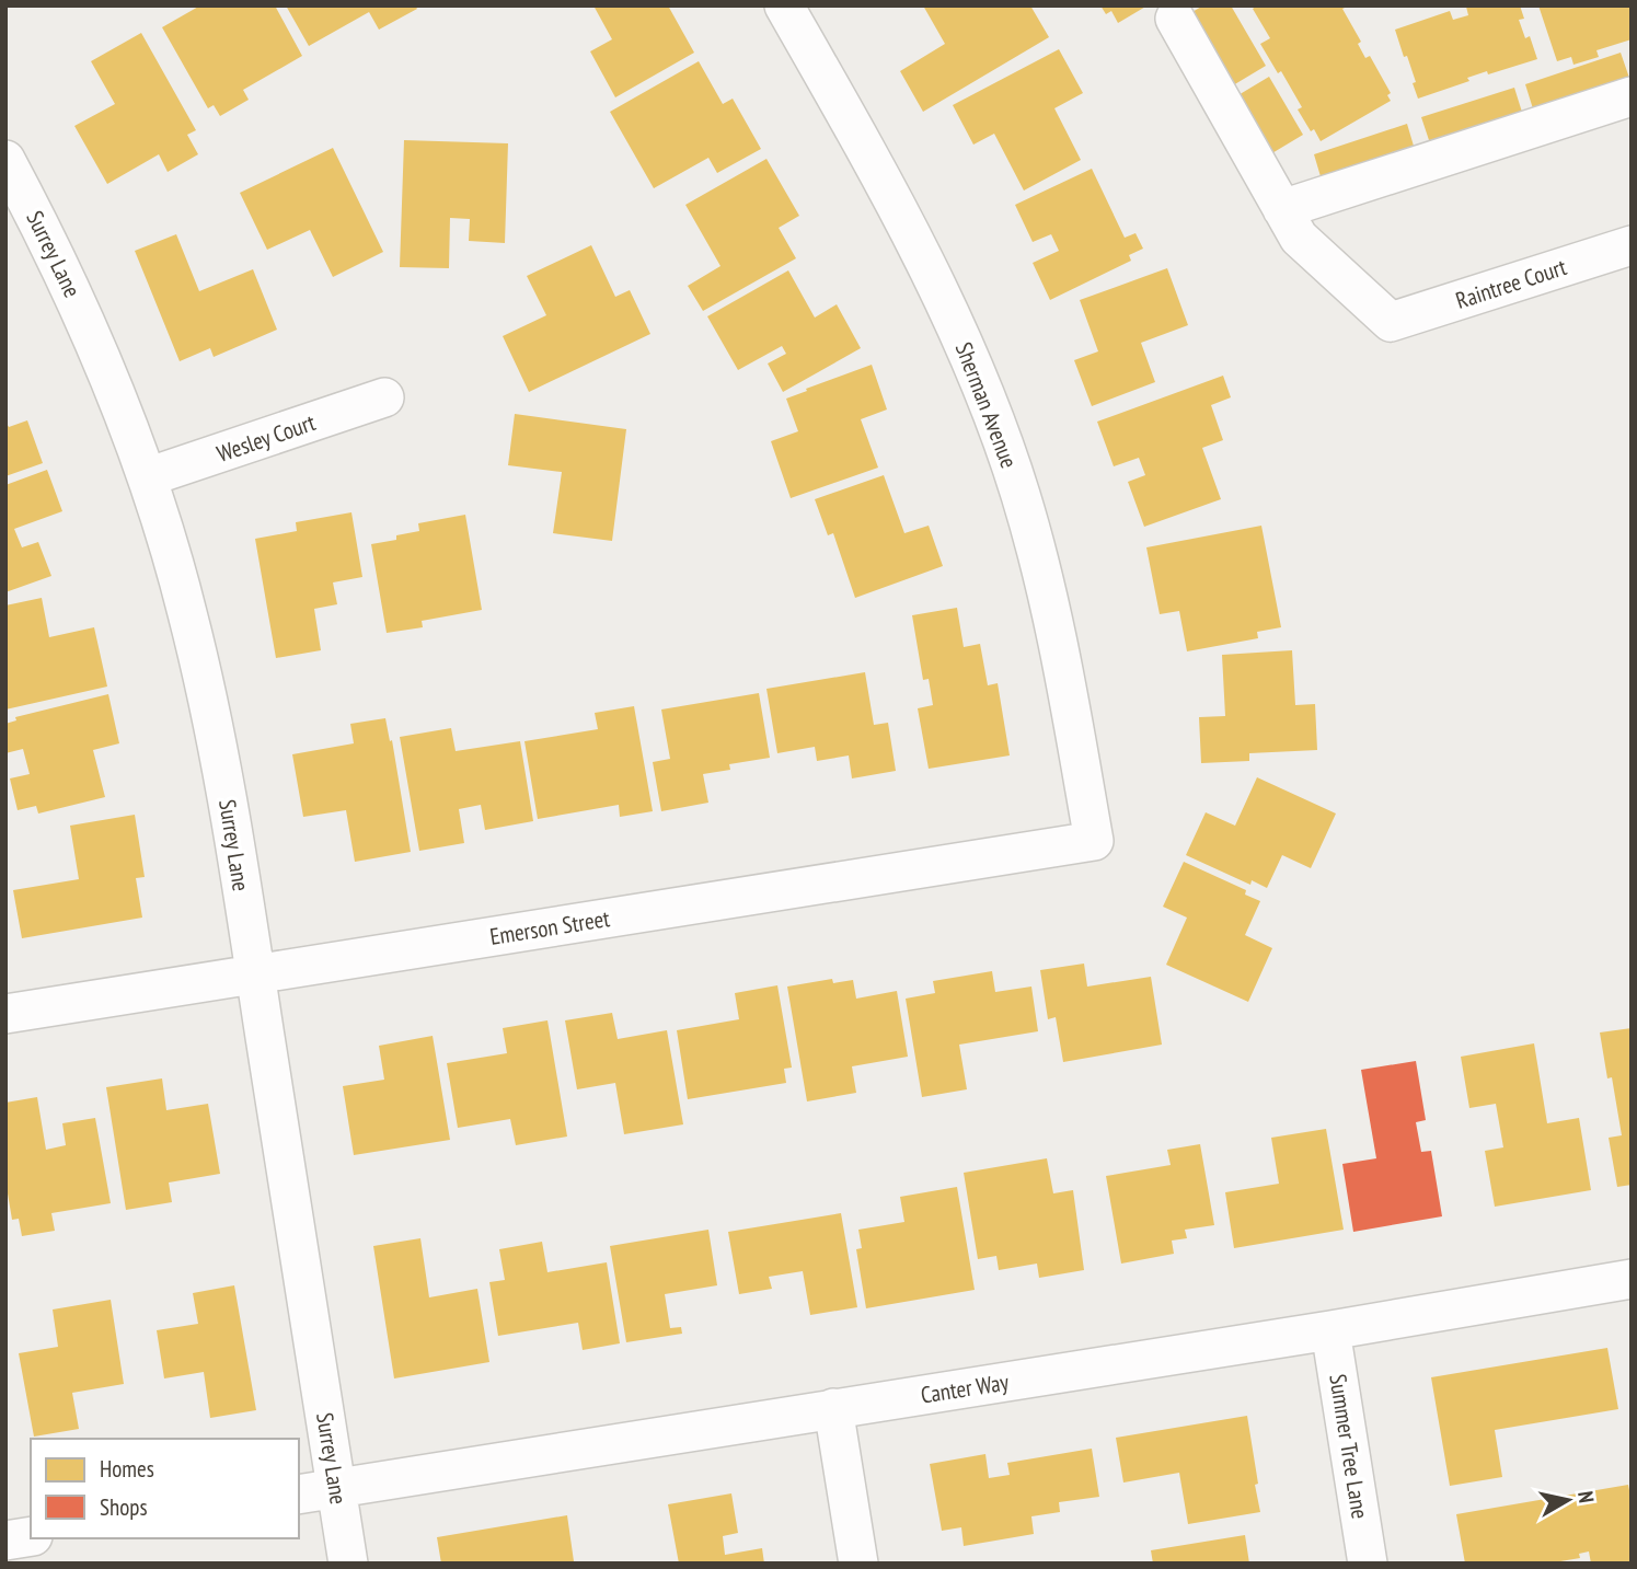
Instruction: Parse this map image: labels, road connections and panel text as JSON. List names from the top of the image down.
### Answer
{
  "streets": {
    "street": [
      "Surrey Lane",
      "Raintree Court",
      "Sherman Avenue",
      "Wesley Court",
      "Emerson Street",
      "Canter Way",
      "Summer Tree Lane"
    ]
  },
  "crossings": [
    ["Surrey Lane", "Wesley Court"],
    ["Surrey Lane", "Emerson Street"],
    ["Surrey Lane", "Canter Way"],
    ["Sherman Avenue", "Emerson Street"],
    ["Canter Way", "Summer Tree Lane"]
  ],
  "legend": ["Homes", "Shops"],
  "north": "right"
}
